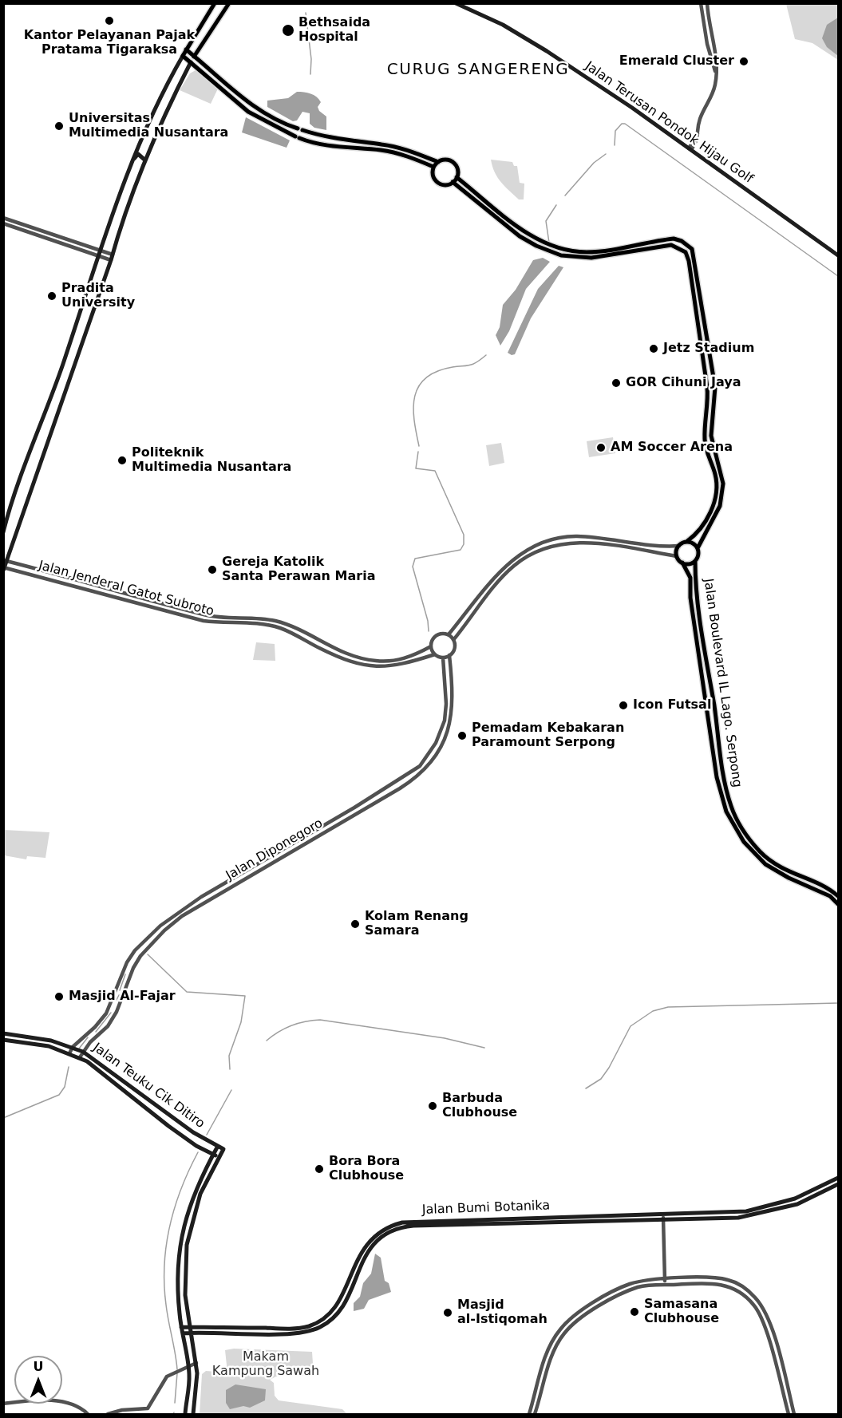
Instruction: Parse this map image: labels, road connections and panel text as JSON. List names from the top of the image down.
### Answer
{
  "streets": {
    "main road": [
      "Jalan Terusan Pondok Hijau Golf",
      "Jalan Boulevard IL Lago. Serpong",
      "Jalan Teuku Cik Ditiro",
      "Jalan Bumi Botanika"
    ],
    "street": ["Jalan Jenderal Gatot Subroto", "Jalan Diponegoro"]
  },
  "crossings": [
    ["Jalan Jenderal Gatot Subroto", "Jalan Diponegoro"],
    ["Jalan Diponegoro", "Jalan Teuku Cik Ditiro"]
  ],
  "districts": ["CURUG SANGERENG"],
  "parks": ["Makam Kampung Sawah"],
  "places": [
    "Kantor Pelayanan Pajak Pratama Tigaraksa",
    "Bethsaida Hospital",
    "Emerald Cluster",
    "Universitas Multimedia Nusantara",
    "Pradita University",
    "Jetz Stadium",
    "GOR Cihuni Jaya",
    "AM Soccer Arena",
    "Politeknik Multimedia Nusantara",
    "Gereja Katolik Santa Perawan Maria",
    "Icon Futsal",
    "Pemadam Kebakaran Paramount Serpong",
    "Kolam Renang Samara",
    "Masjid Al-Fajar",
    "Barbuda Clubhouse",
    "Bora Bora Clubhouse",
    "Samasana Clubhouse",
    "Masjid al-Istiqomah"
  ],
  "north": "top"
}
